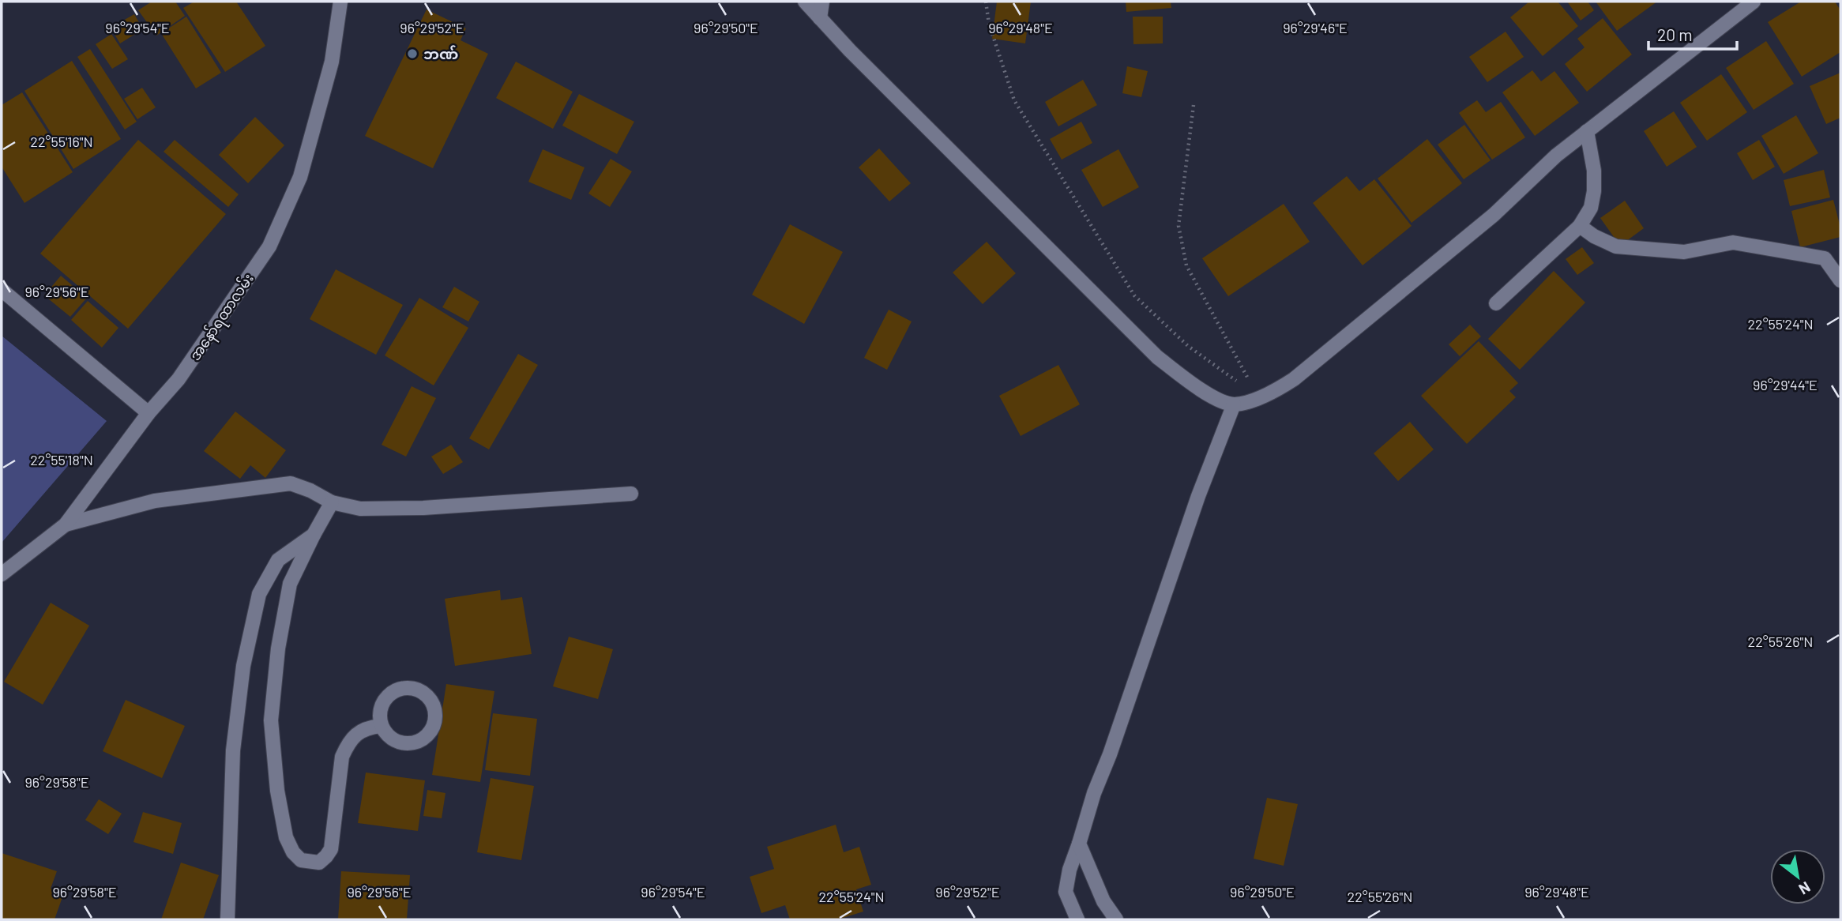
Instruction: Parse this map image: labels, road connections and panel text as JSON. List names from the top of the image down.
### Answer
{
  "streets": {
    "street": ["အ‌နော်‌ရထာလမ်း"]
  },
  "places": ["ဘဏ်"],
  "scale_bar": "20 m",
  "north": "bottom right",
  "coordinates": [
    "96°29'54\"E",
    "96°29'52\"E",
    "96°29'50\"E",
    "96°29'48\"E",
    "96°29'46\"E",
    "22°55'16\"N",
    "96°29'56\"E",
    "22°55'24\"N",
    "96°29'44\"E",
    "22°55'18\"N",
    "22°55'26\"N",
    "96°29'58\"E"
  ]
}
